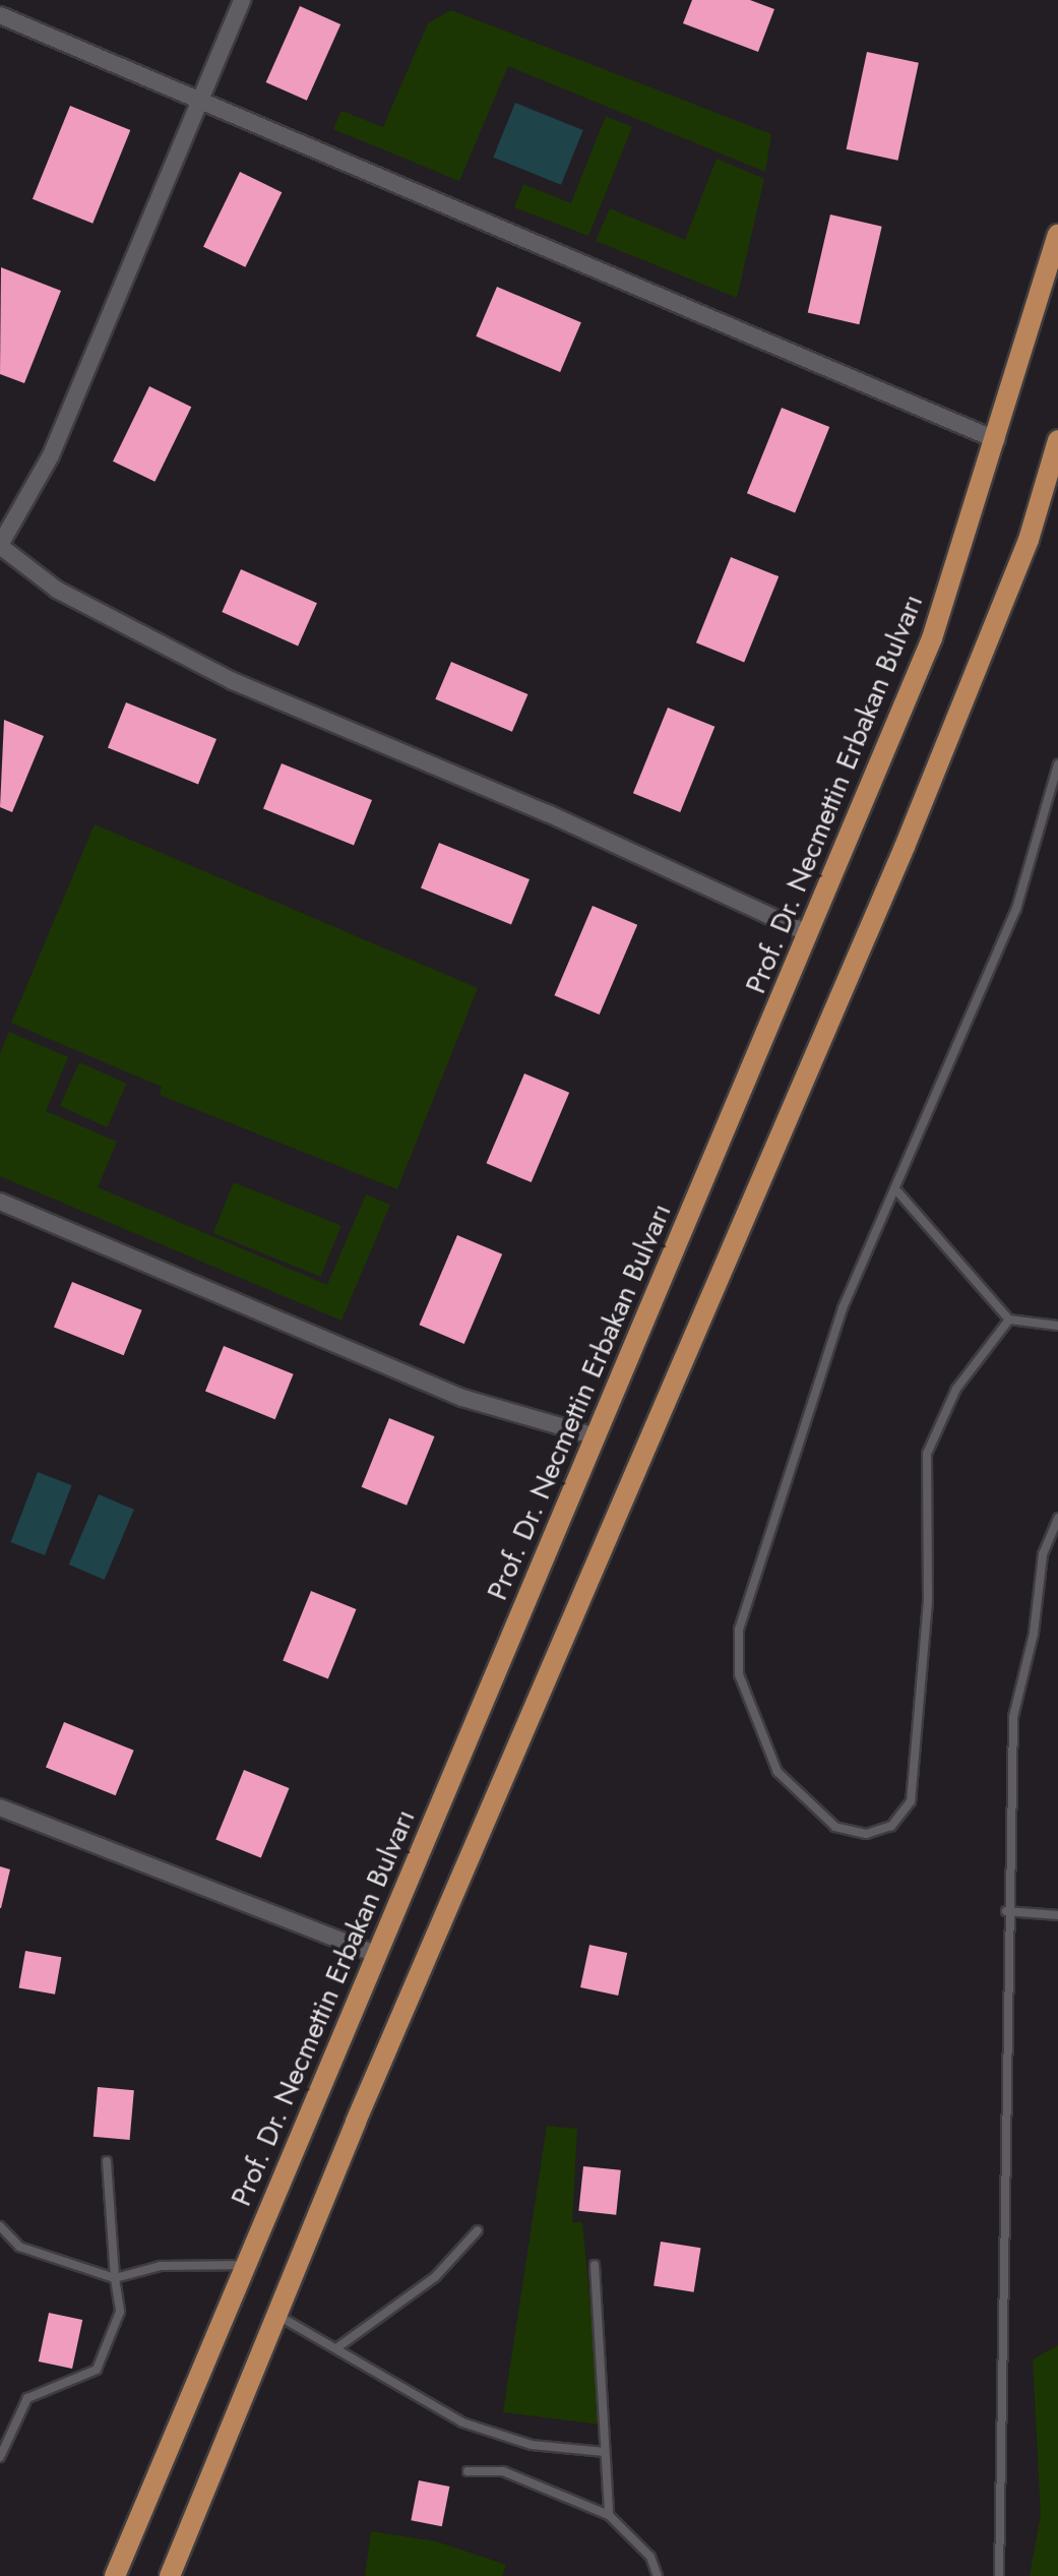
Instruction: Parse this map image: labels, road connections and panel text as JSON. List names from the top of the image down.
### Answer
{
  "streets": {
    "main road": ["Prof. Dr. Necmettin Erbakan Bulvarı"]
  }
}
